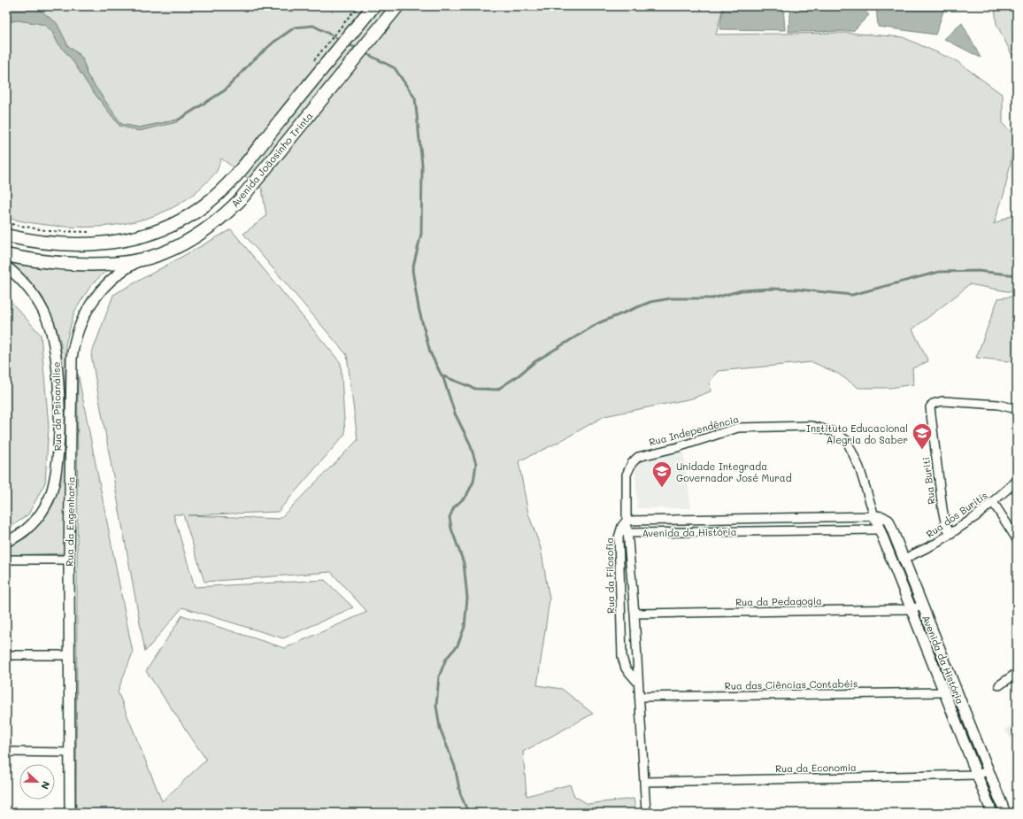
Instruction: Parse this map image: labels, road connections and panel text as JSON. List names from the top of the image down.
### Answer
{
  "streets": {
    "main road": ["Avenida Joãosinho Trinta"],
    "street": [
      "Rua da Psicanálise",
      "Rua Independência",
      "Rua Buriti",
      "Rua dos Buritís",
      "Rua da Engenharia",
      "Avenida da História",
      "Rua da Filosofia",
      "Rua da Pedagogia",
      "Rua das Ciências Contabéis",
      "Rua da Economia"
    ]
  },
  "crossings": [
    ["Avenida Joãosinho Trinta", "Rua da Engenharia"],
    ["Rua Independência", "Avenida da História"],
    ["Rua Independência", "Rua da Filosofia"],
    ["Rua Buriti", "Rua dos Buritís"],
    ["Rua dos Buritís", "Avenida da História"],
    ["Avenida da História", "Rua da Filosofia"],
    ["Avenida da História", "Rua da Pedagogia"],
    ["Avenida da História", "Rua das Ciências Contabéis"],
    ["Avenida da História", "Rua da Economia"],
    ["Rua da Filosofia", "Rua da Pedagogia"],
    ["Rua da Filosofia", "Rua das Ciências Contabéis"],
    ["Rua da Filosofia", "Rua da Economia"]
  ],
  "places": {
    "school or university": ["Instituto Educacional Alegria do Saber", "Unidade Integrada Governador José Murad"]
  },
  "north": "right"
}
